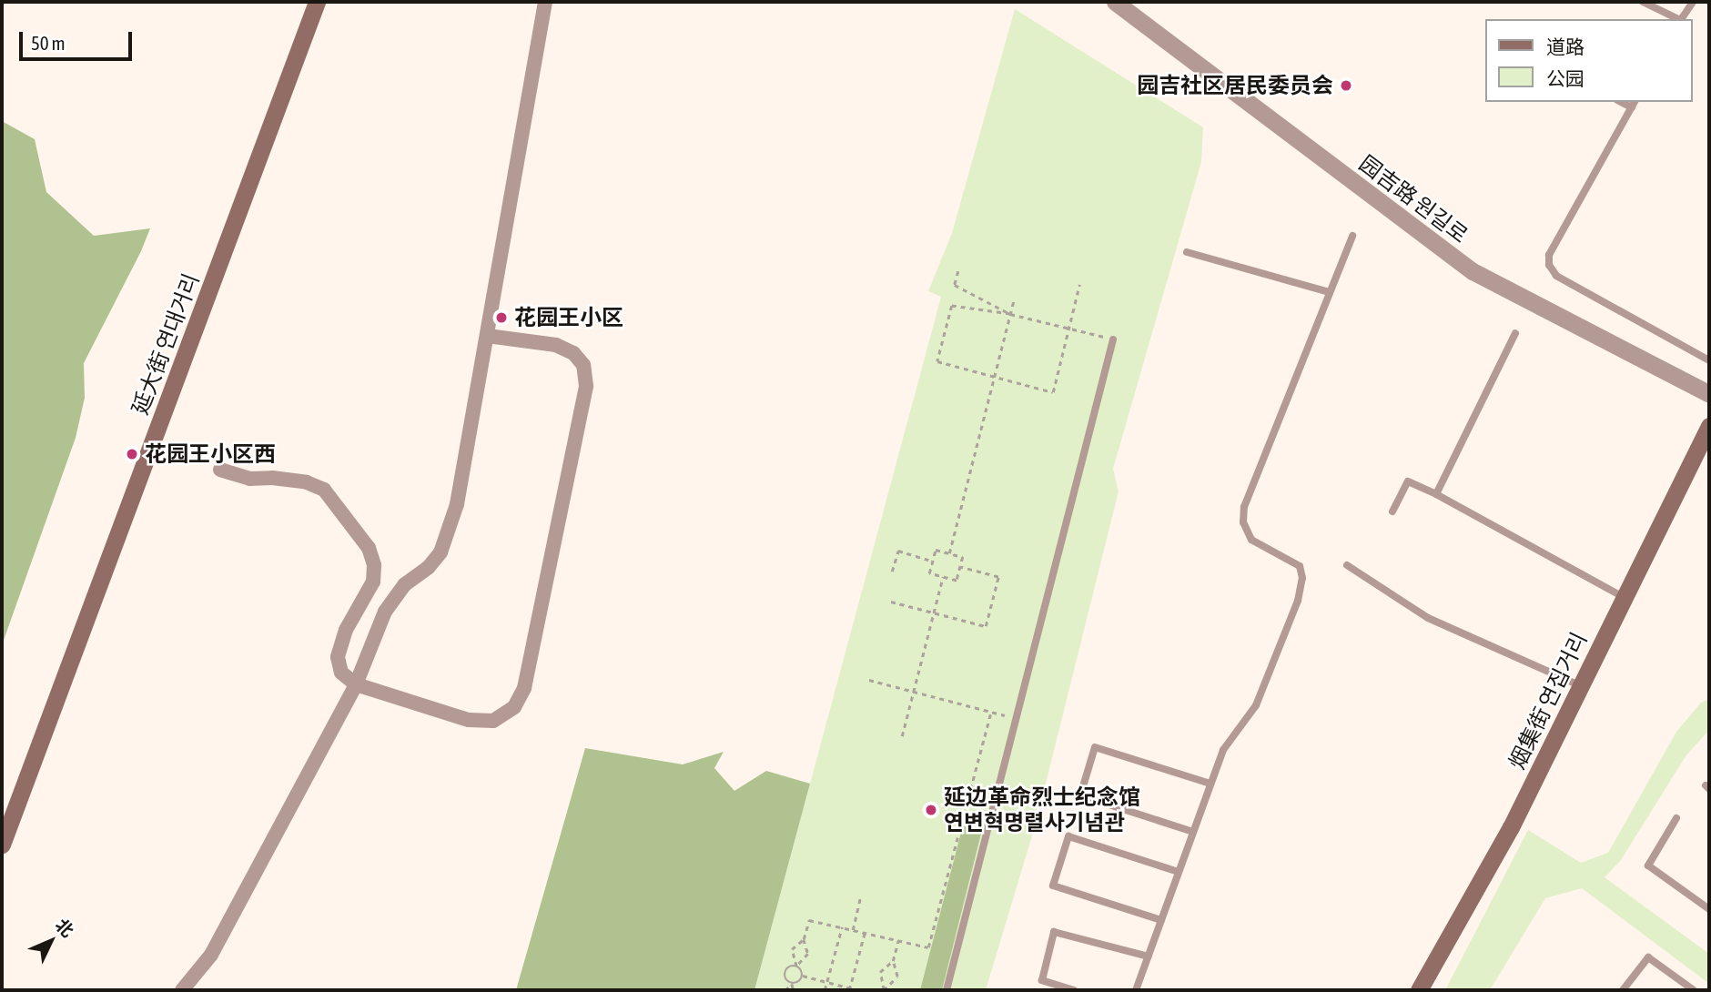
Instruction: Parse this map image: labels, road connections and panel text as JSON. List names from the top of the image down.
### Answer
{
  "streets": {
    "main road": ["延大街 연대거리", "烟集街 연집거리"],
    "street": ["园吉路 원길로"]
  },
  "places": [
    "园吉社区居民委员会",
    "花园王小区",
    "花园王小区西",
    "延边革命烈士纪念馆 연변혁명렬사기념관"
  ],
  "legend": ["道路", "公园"],
  "scale_bar": "50 m",
  "north": "top right"
}
